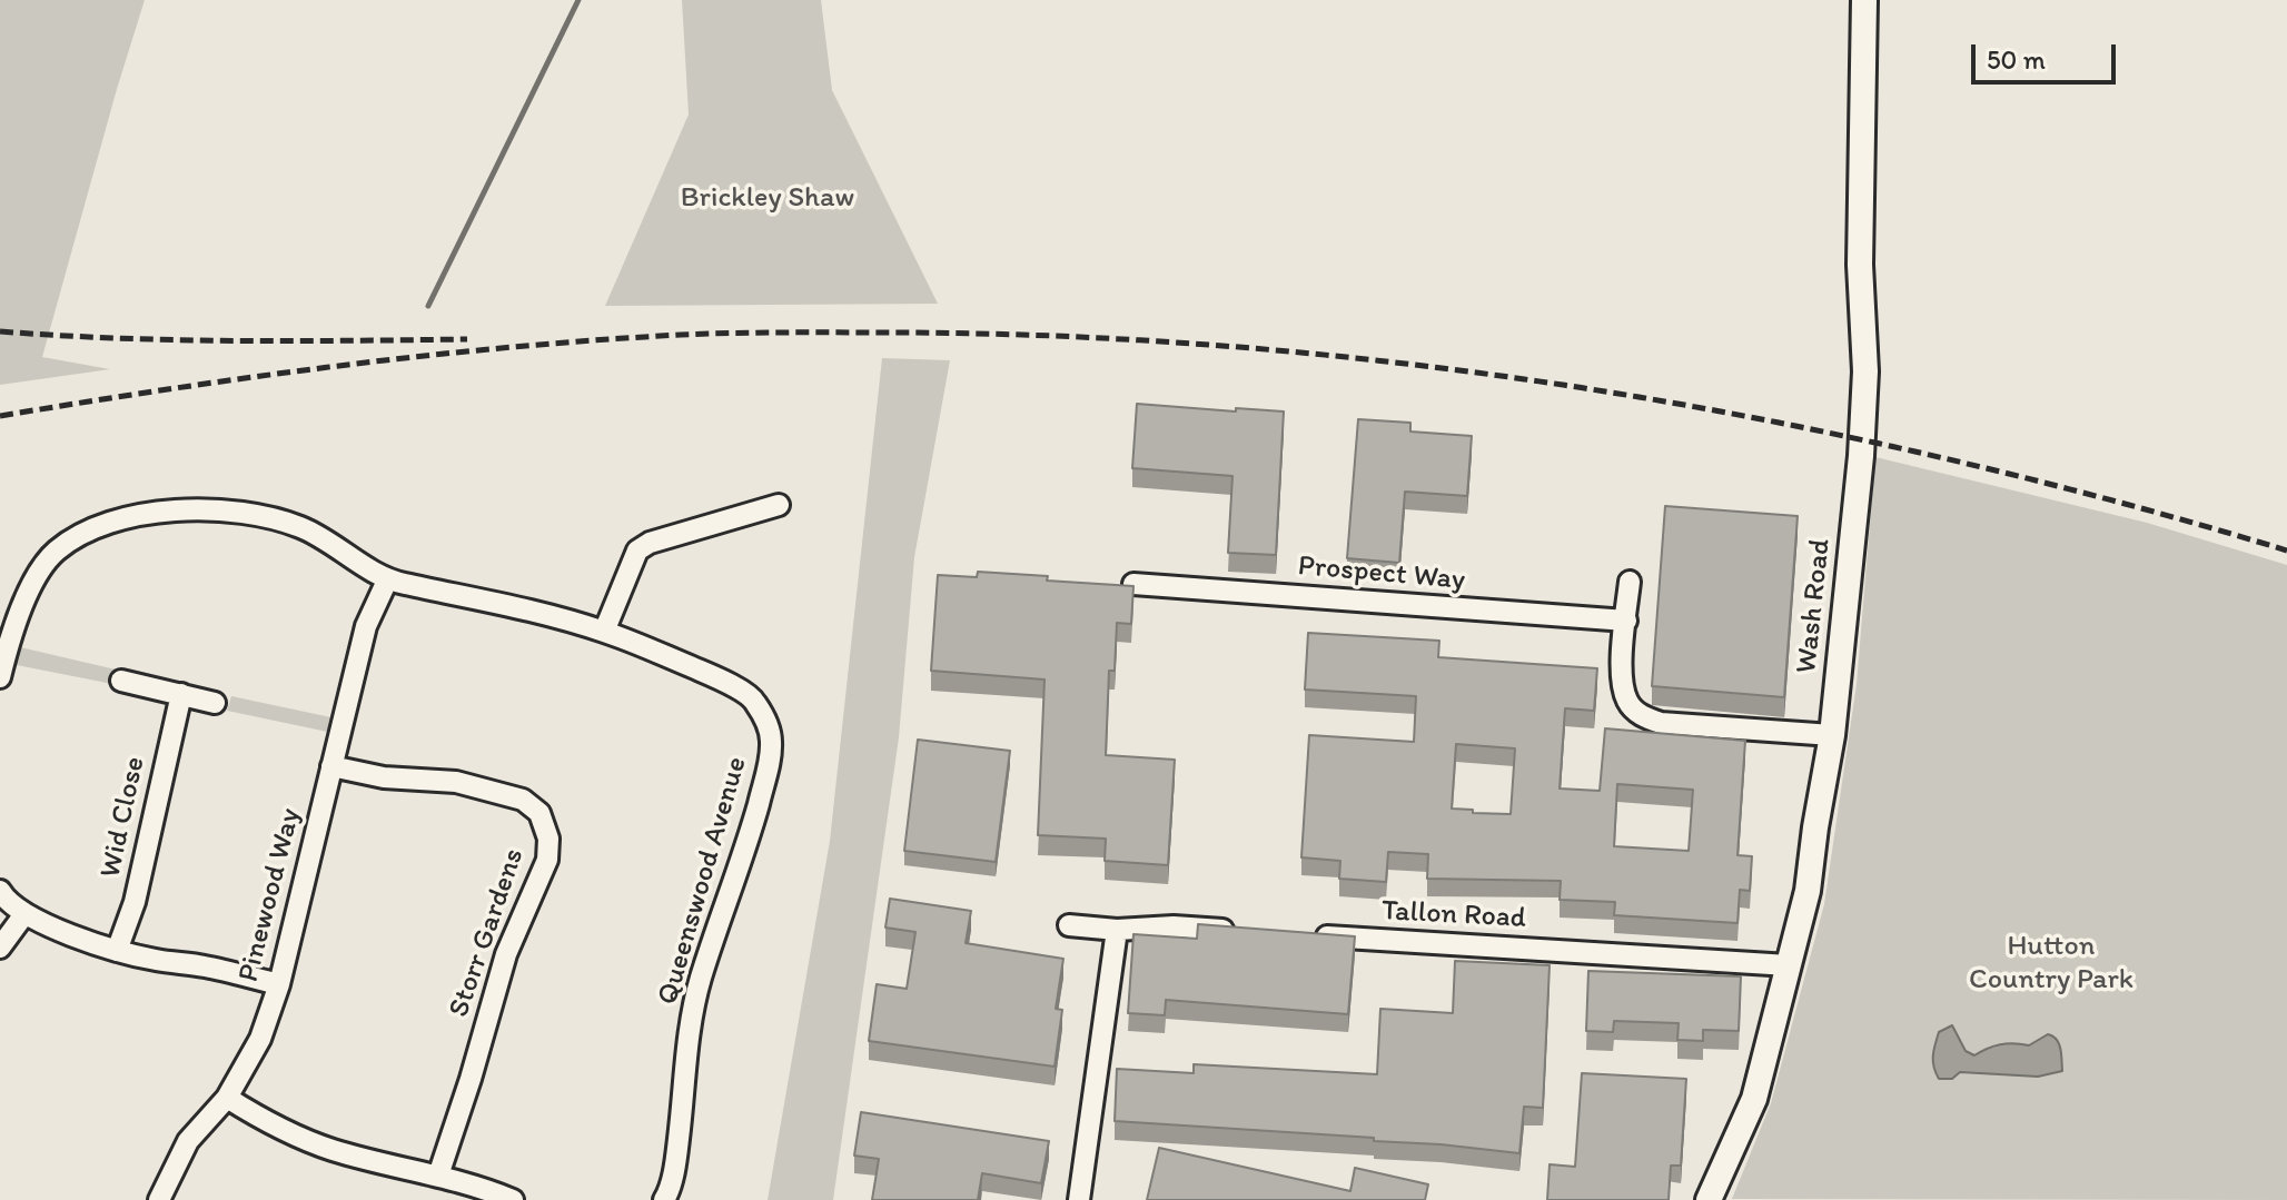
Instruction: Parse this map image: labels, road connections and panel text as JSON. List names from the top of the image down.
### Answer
{
  "streets": {
    "street": [
      "Prospect Way",
      "Wash Road",
      "Wid Close",
      "Queenswood Avenue",
      "Pinewood Way",
      "Tallon Road",
      "Storr Gardens"
    ]
  },
  "crossings": [
    ["Wash Road", "Tallon Road"],
    ["Queenswood Avenue", "Pinewood Way"],
    ["Pinewood Way", "Storr Gardens"]
  ],
  "parks": ["Brickley Shaw", "Hutton Country Park"],
  "scale_bar": "50 m"
}
